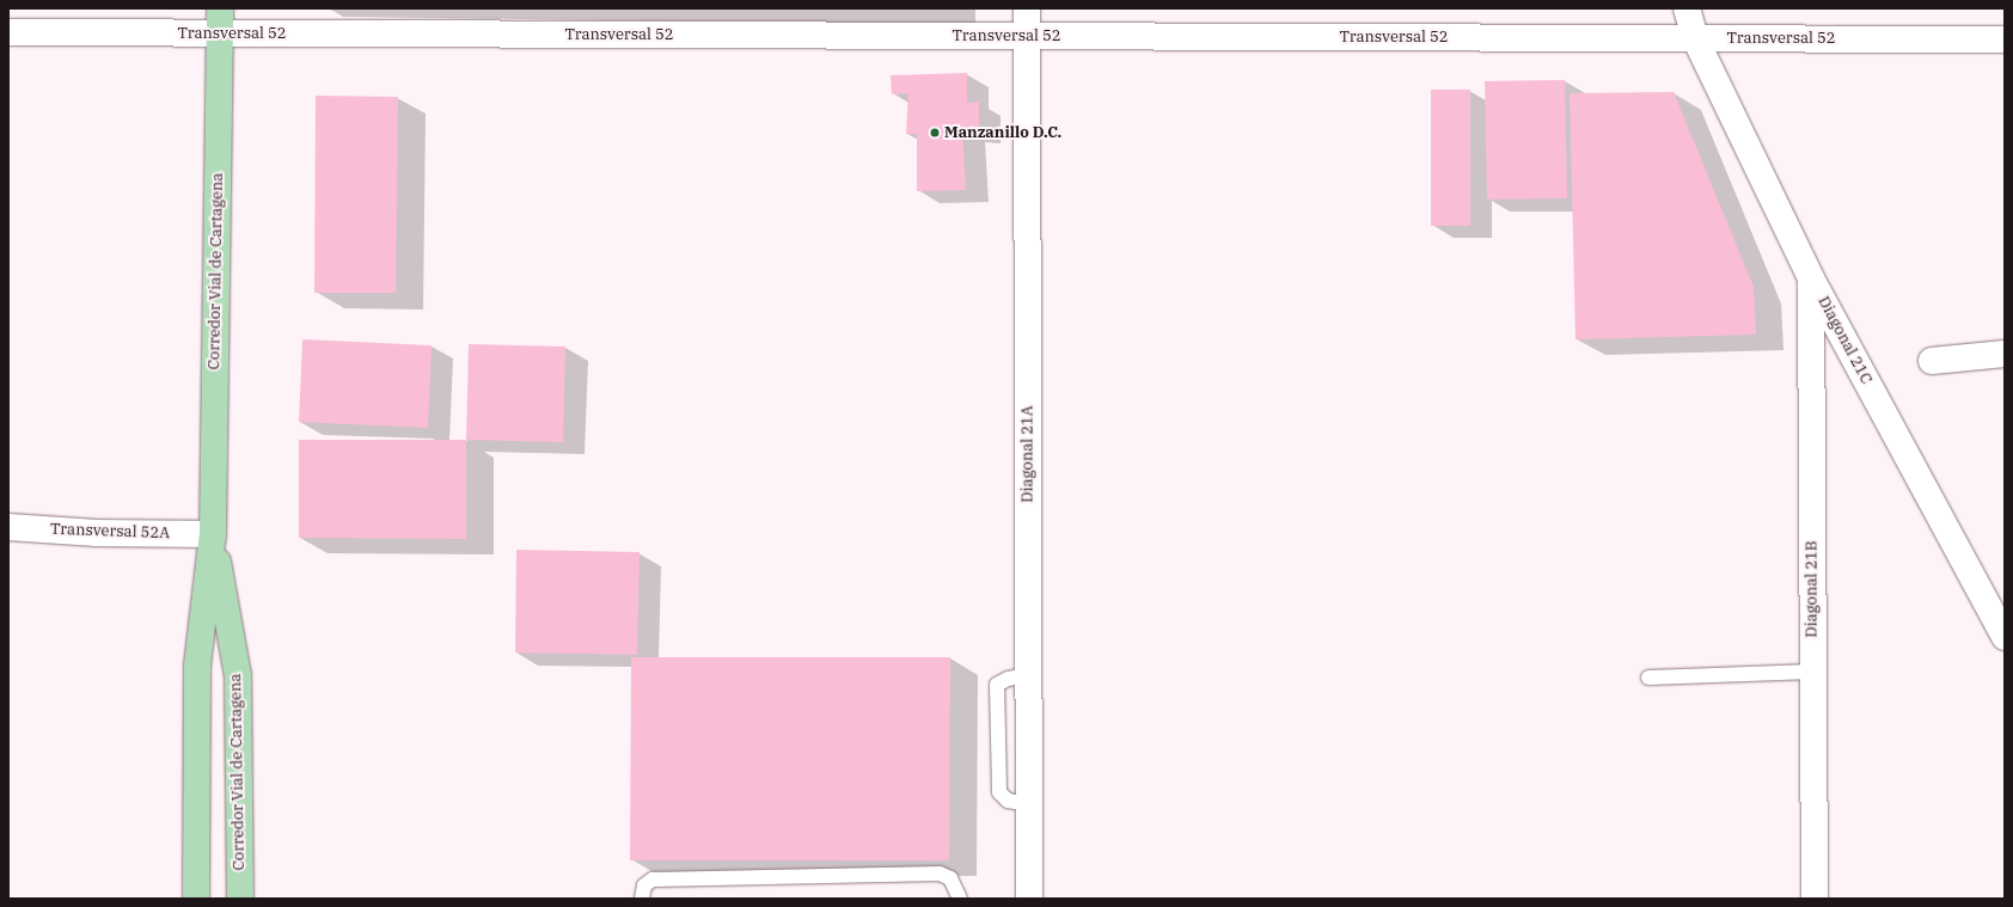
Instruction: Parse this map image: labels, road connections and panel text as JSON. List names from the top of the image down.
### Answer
{
  "streets": {
    "main road": ["Corredor Vial de Cartagena"],
    "street": [
      "Transversal 52",
      "Diagonal 21C",
      "Diagonal 21A",
      "Transversal 52A",
      "Diagonal 21B"
    ]
  },
  "crossings": [
    ["Transversal 52", "Corredor Vial de Cartagena"],
    ["Transversal 52", "Diagonal 21C"],
    ["Transversal 52", "Diagonal 21A"],
    ["Corredor Vial de Cartagena", "Transversal 52A"],
    ["Diagonal 21C", "Diagonal 21B"]
  ],
  "places": ["Manzanillo D.C."]
}
